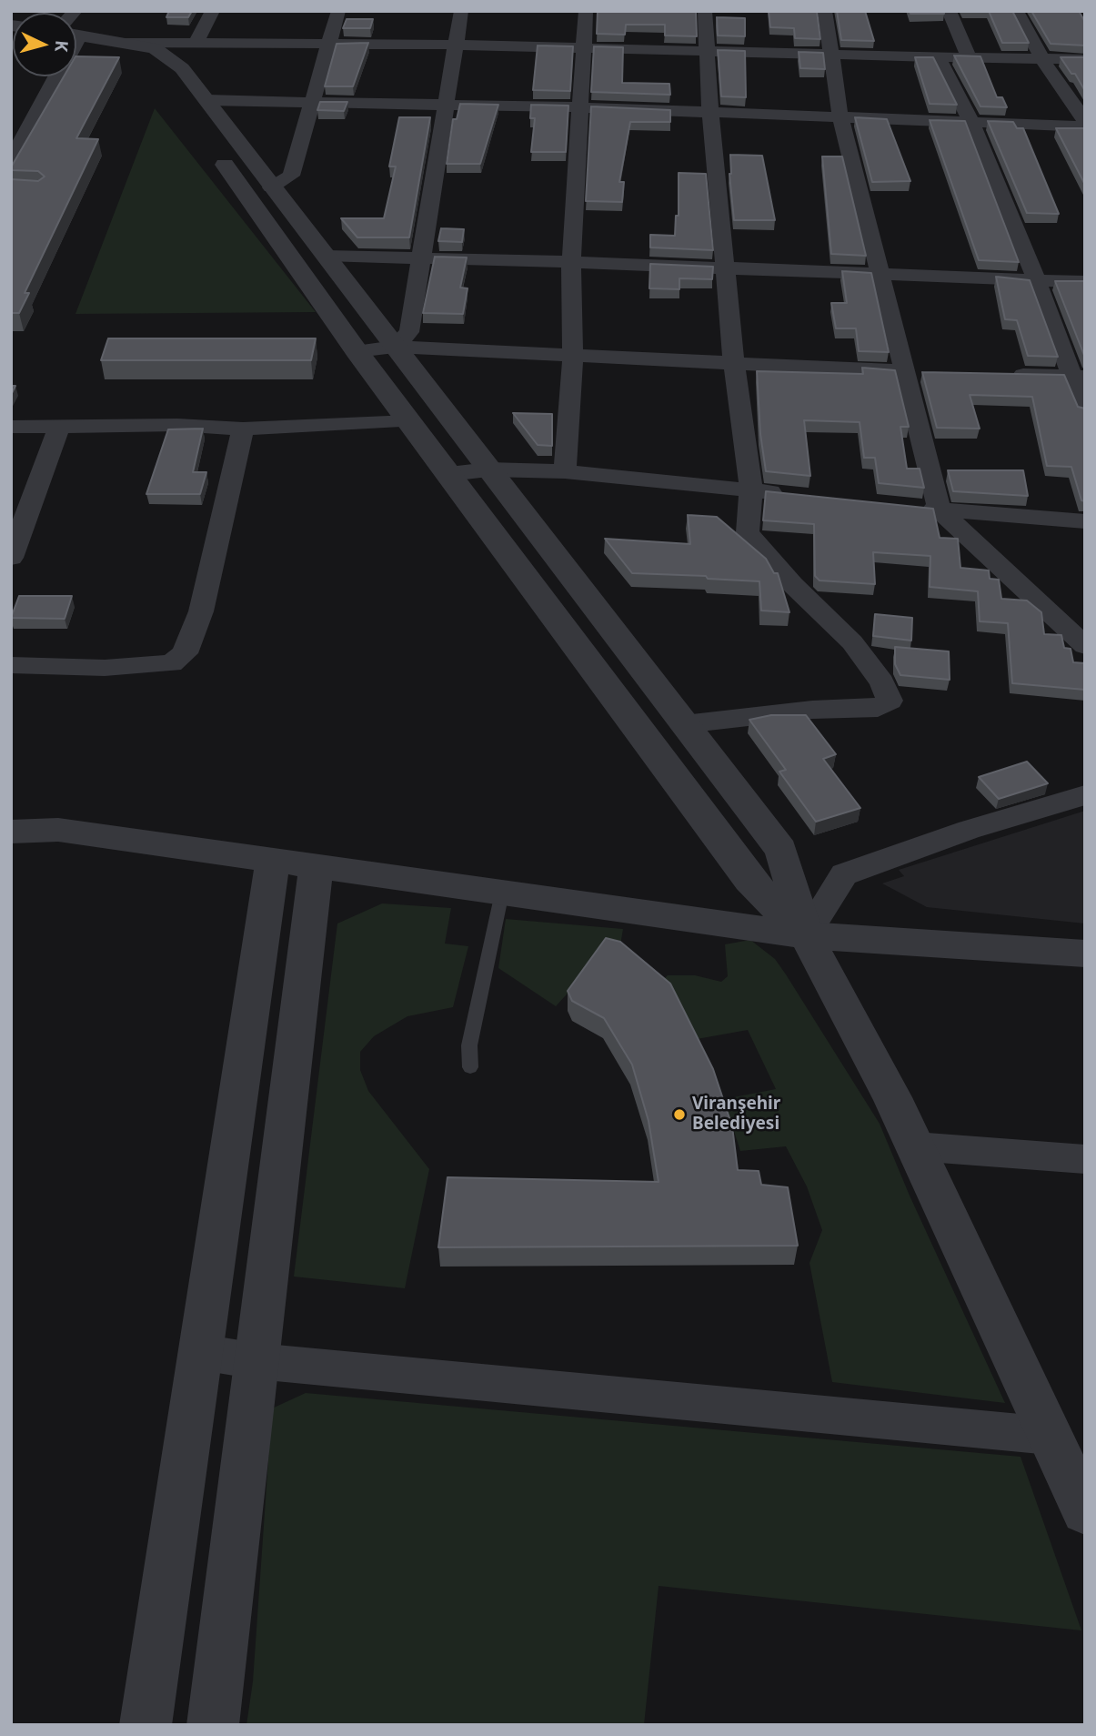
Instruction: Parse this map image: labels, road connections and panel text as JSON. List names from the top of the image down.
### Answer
{
  "places": ["Viranşehir Belediyesi"],
  "north": "right"
}
